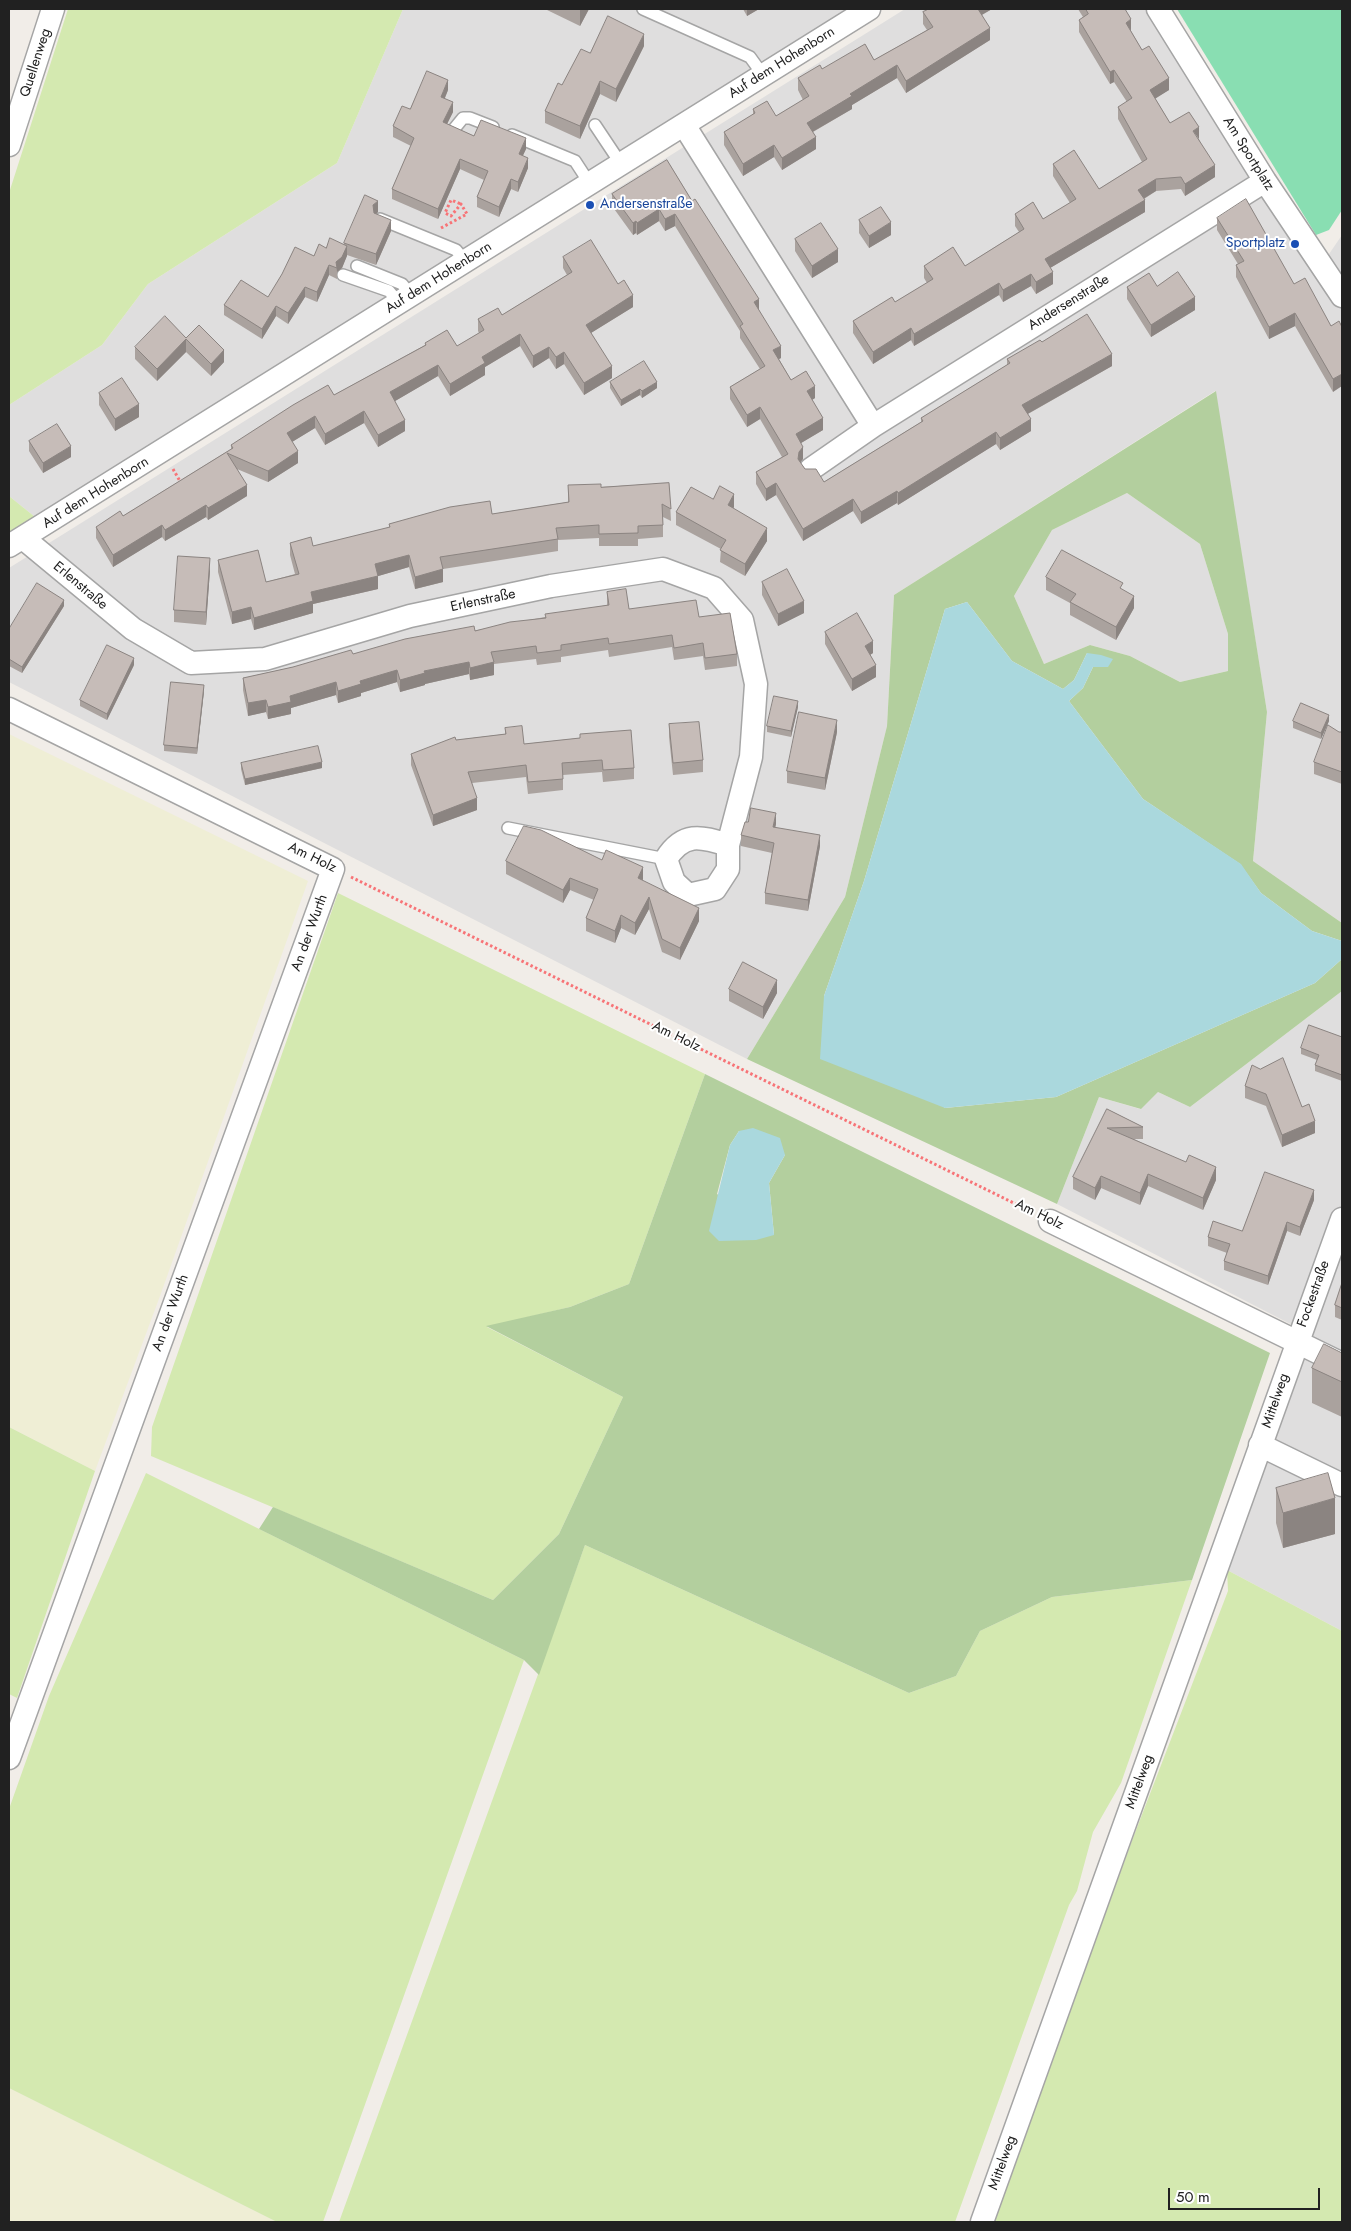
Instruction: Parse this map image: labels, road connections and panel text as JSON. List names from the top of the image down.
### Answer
{
  "streets": {
    "street": [
      "Quellenweg",
      "Auf dem Hohenborn",
      "Am Sportplatz",
      "Andersenstraße",
      "Erlenstraße",
      "Am Holz",
      "An der Wurth",
      "Fockestraße",
      "Mittelweg"
    ]
  },
  "crossings": [
    ["Auf dem Hohenborn", "Erlenstraße"],
    ["Am Sportplatz", "Andersenstraße"],
    ["Am Holz", "An der Wurth"],
    ["Am Holz", "Fockestraße"],
    ["Am Holz", "Mittelweg"],
    ["Fockestraße", "Mittelweg"]
  ],
  "places": ["Andersenstraße", "Sportplatz"],
  "scale_bar": "50 m"
}
